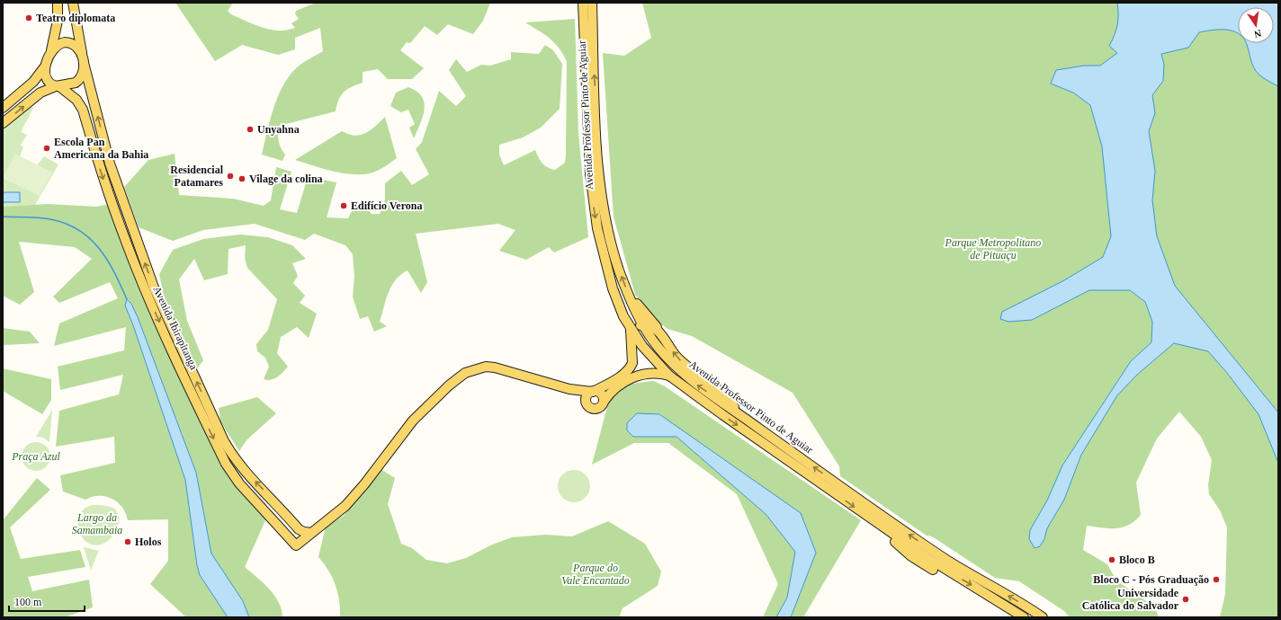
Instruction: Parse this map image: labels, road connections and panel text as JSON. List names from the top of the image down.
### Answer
{
  "streets": {
    "main road": ["Avenida Professor Pinto de Aguiar", "Avenida Ibirapitanga"]
  },
  "parks": [
    "Parque Metropolitano de Pituaçu",
    "Praça Azul",
    "Largo da Samambaia",
    "Parque do Vale Encantado"
  ],
  "places": [
    "Teatro diplomata",
    "Unyahna",
    "Escola Pan Americana da Bahia",
    "Residencial Patamares",
    "Vilage da colina",
    "Edifício Verona",
    "Holos",
    "Bloco B",
    "Bloco C - Pós Graduação",
    "Universidade Católica do Salvador"
  ],
  "scale_bar": "100 m",
  "north": "bottom"
}
